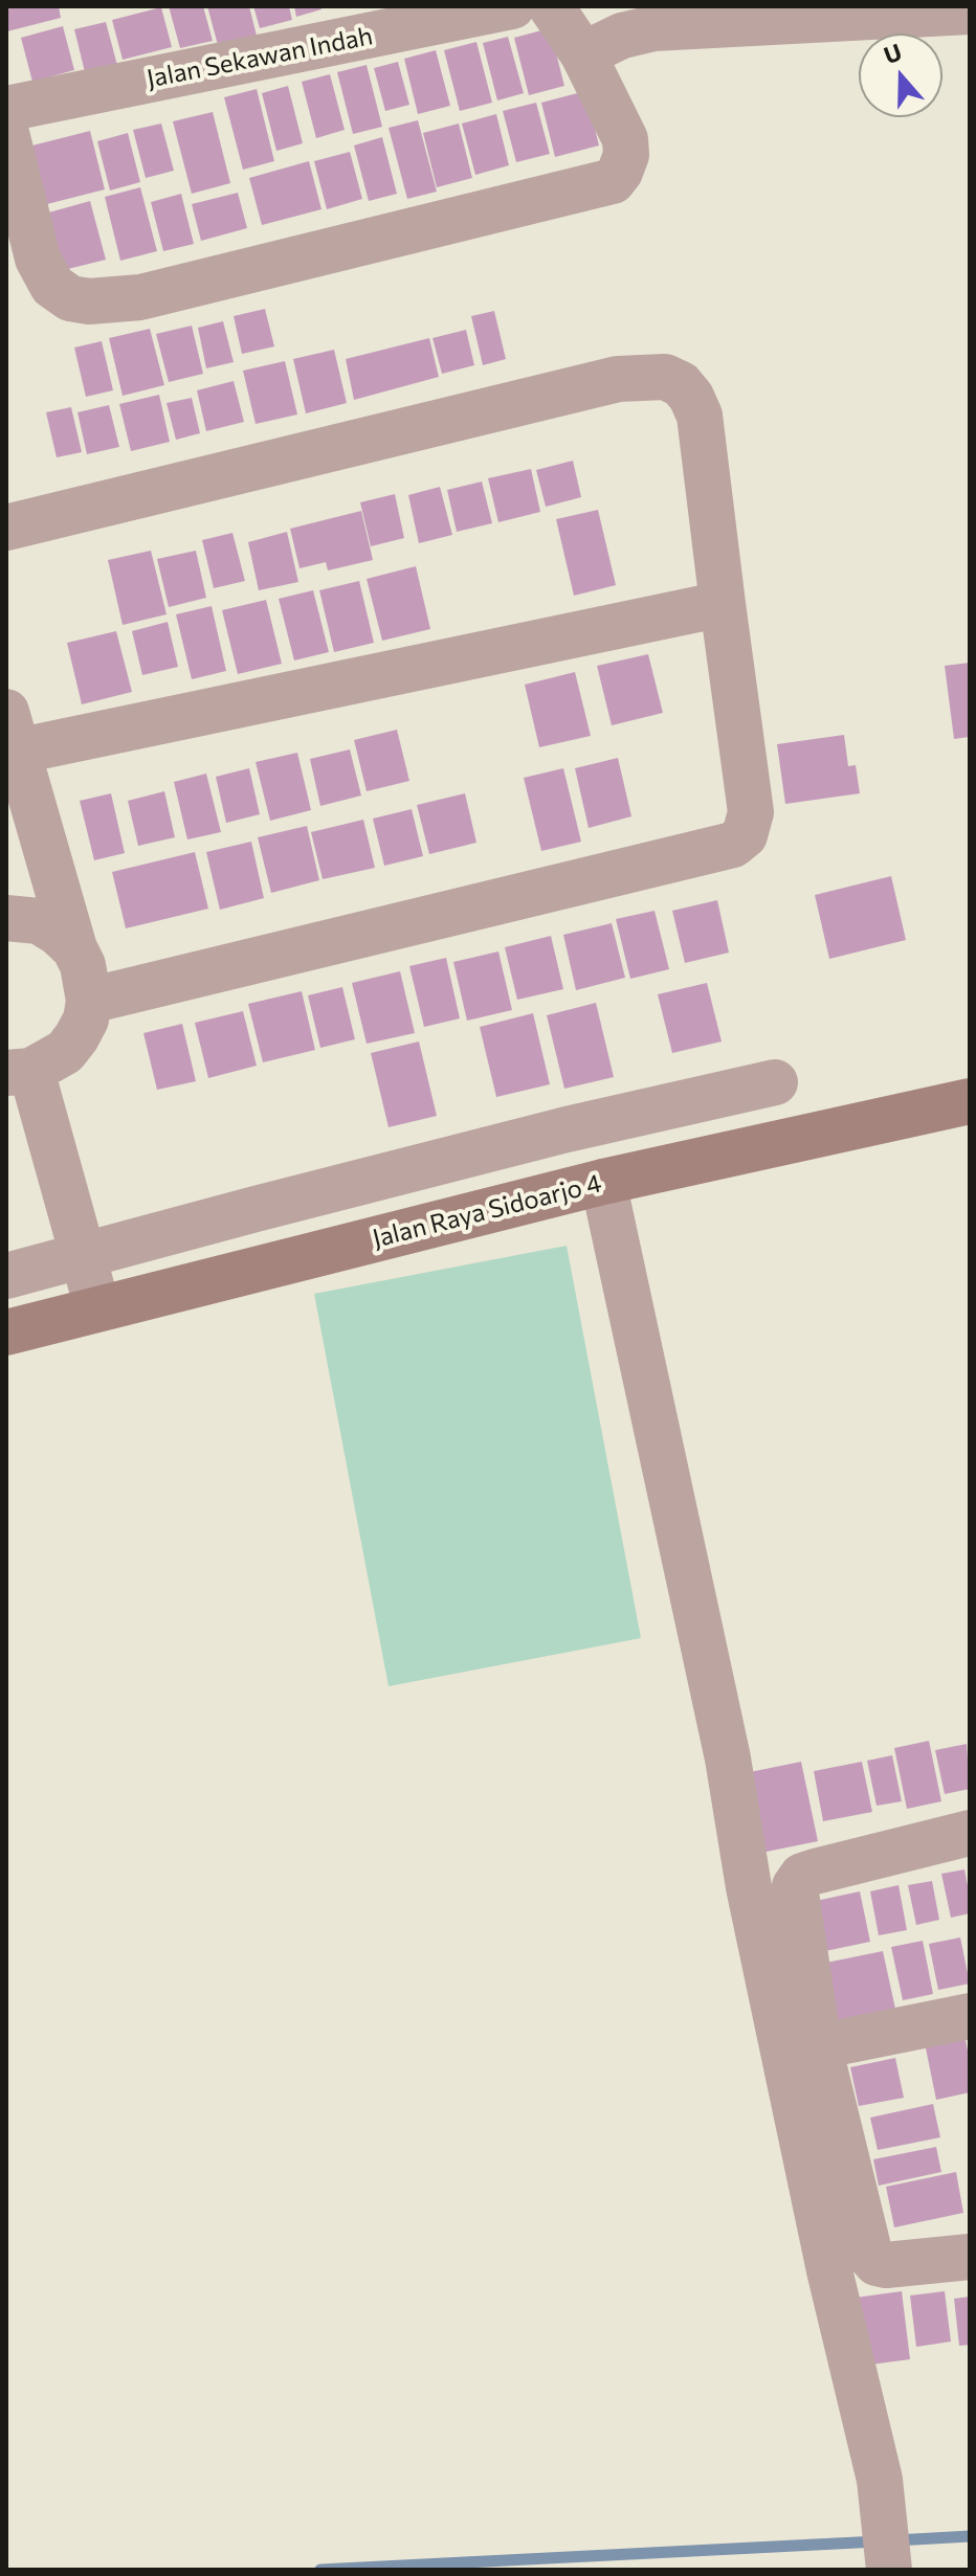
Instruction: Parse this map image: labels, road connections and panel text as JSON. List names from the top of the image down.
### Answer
{
  "streets": {
    "street": ["Jalan Sekawan Indah", "Jalan Raya Sidoarjo 4"]
  },
  "north": "top"
}
